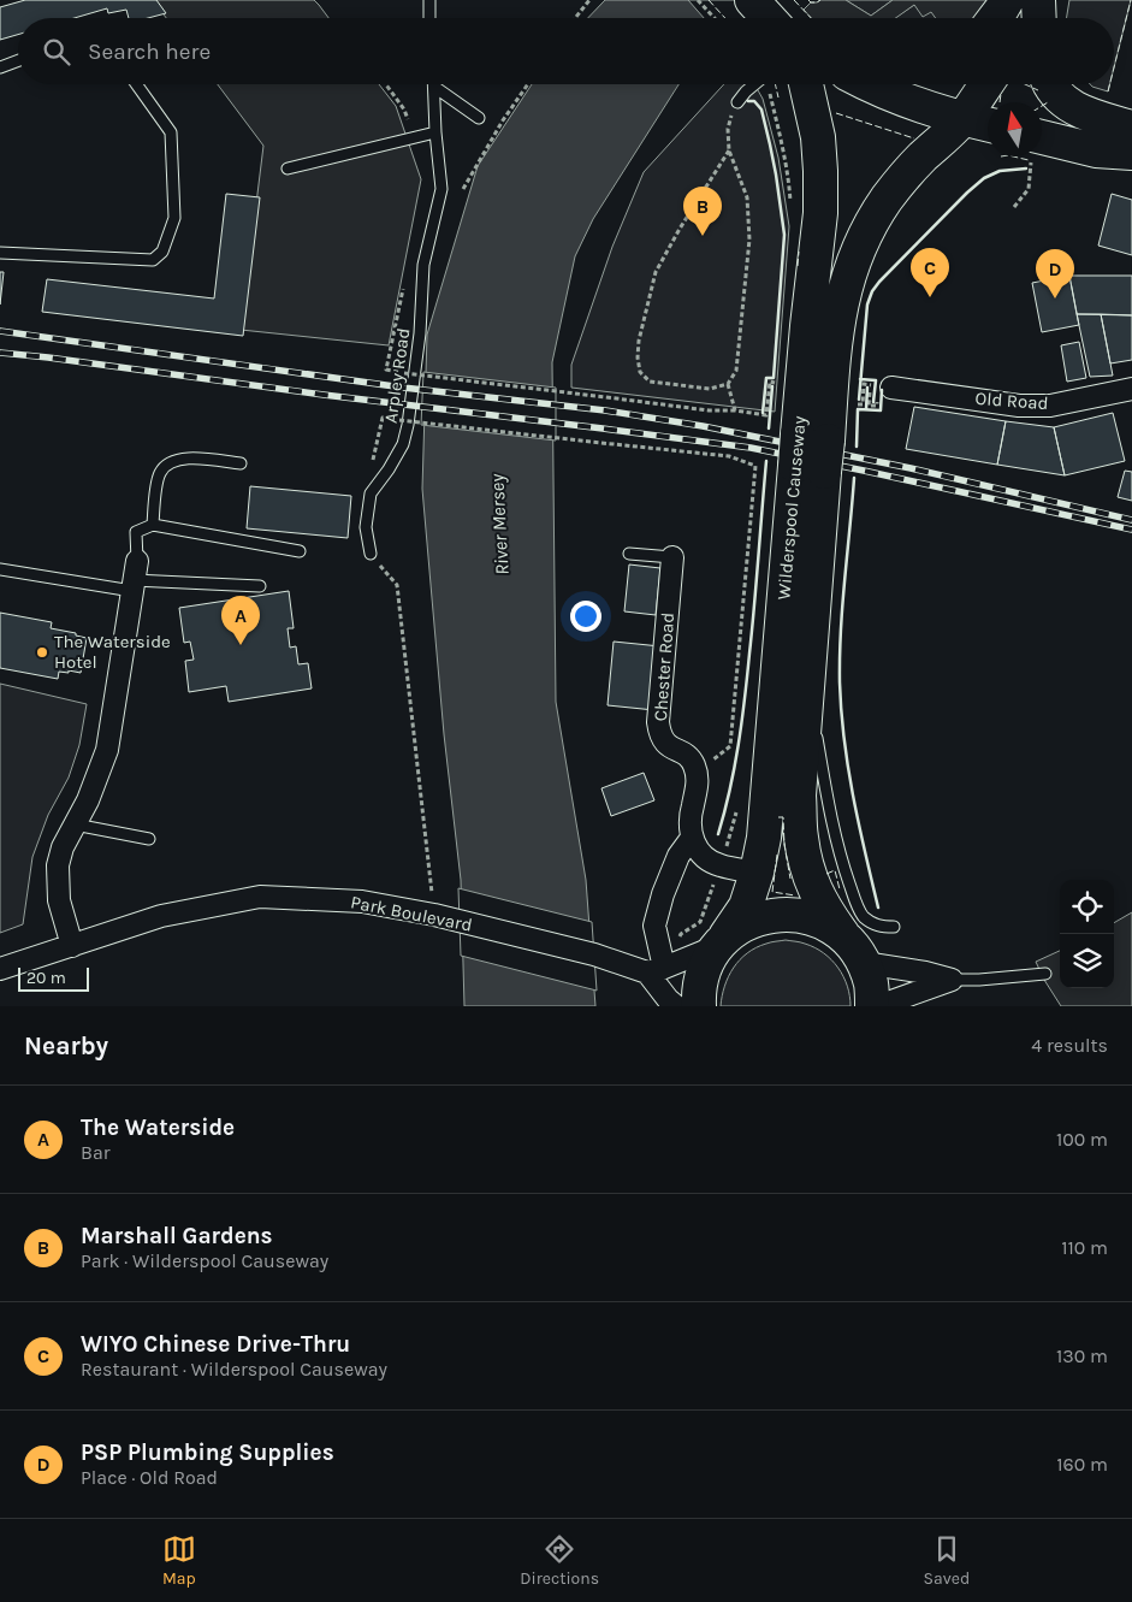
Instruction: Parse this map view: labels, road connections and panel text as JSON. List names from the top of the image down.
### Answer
{
  "streets": {
    "highway": ["Wilderspool Causeway"],
    "street": ["Old Road", "Chester Road", "Park Boulevard"],
    "lane": ["Arpley Road"]
  },
  "water": ["River Mersey"],
  "places": ["The Waterside Hotel"],
  "scale_bar": "20 m",
  "north": "top",
  "page": {
    "search": "Search here",
    "pins": [
      "B",
      "C",
      "D",
      "A"
    ],
    "scale": "20 m",
    "heading": ["Nearby", "4 results"],
    "list": [
      {
        "mark": "A",
        "name": "The Waterside",
        "note": "Bar",
        "value": "100 m"
      },
      {
        "mark": "B",
        "name": "Marshall Gardens",
        "note": "Park · Wilderspool Causeway",
        "value": "110 m"
      },
      {
        "mark": "C",
        "name": "WIYO Chinese Drive-Thru",
        "note": "Restaurant · Wilderspool Causeway",
        "value": "130 m"
      },
      {
        "mark": "D",
        "name": "PSP Plumbing Supplies",
        "note": "Place · Old Road",
        "value": "160 m"
      }
    ],
    "nav": ["Map", "Directions", "Saved"]
  }
}
